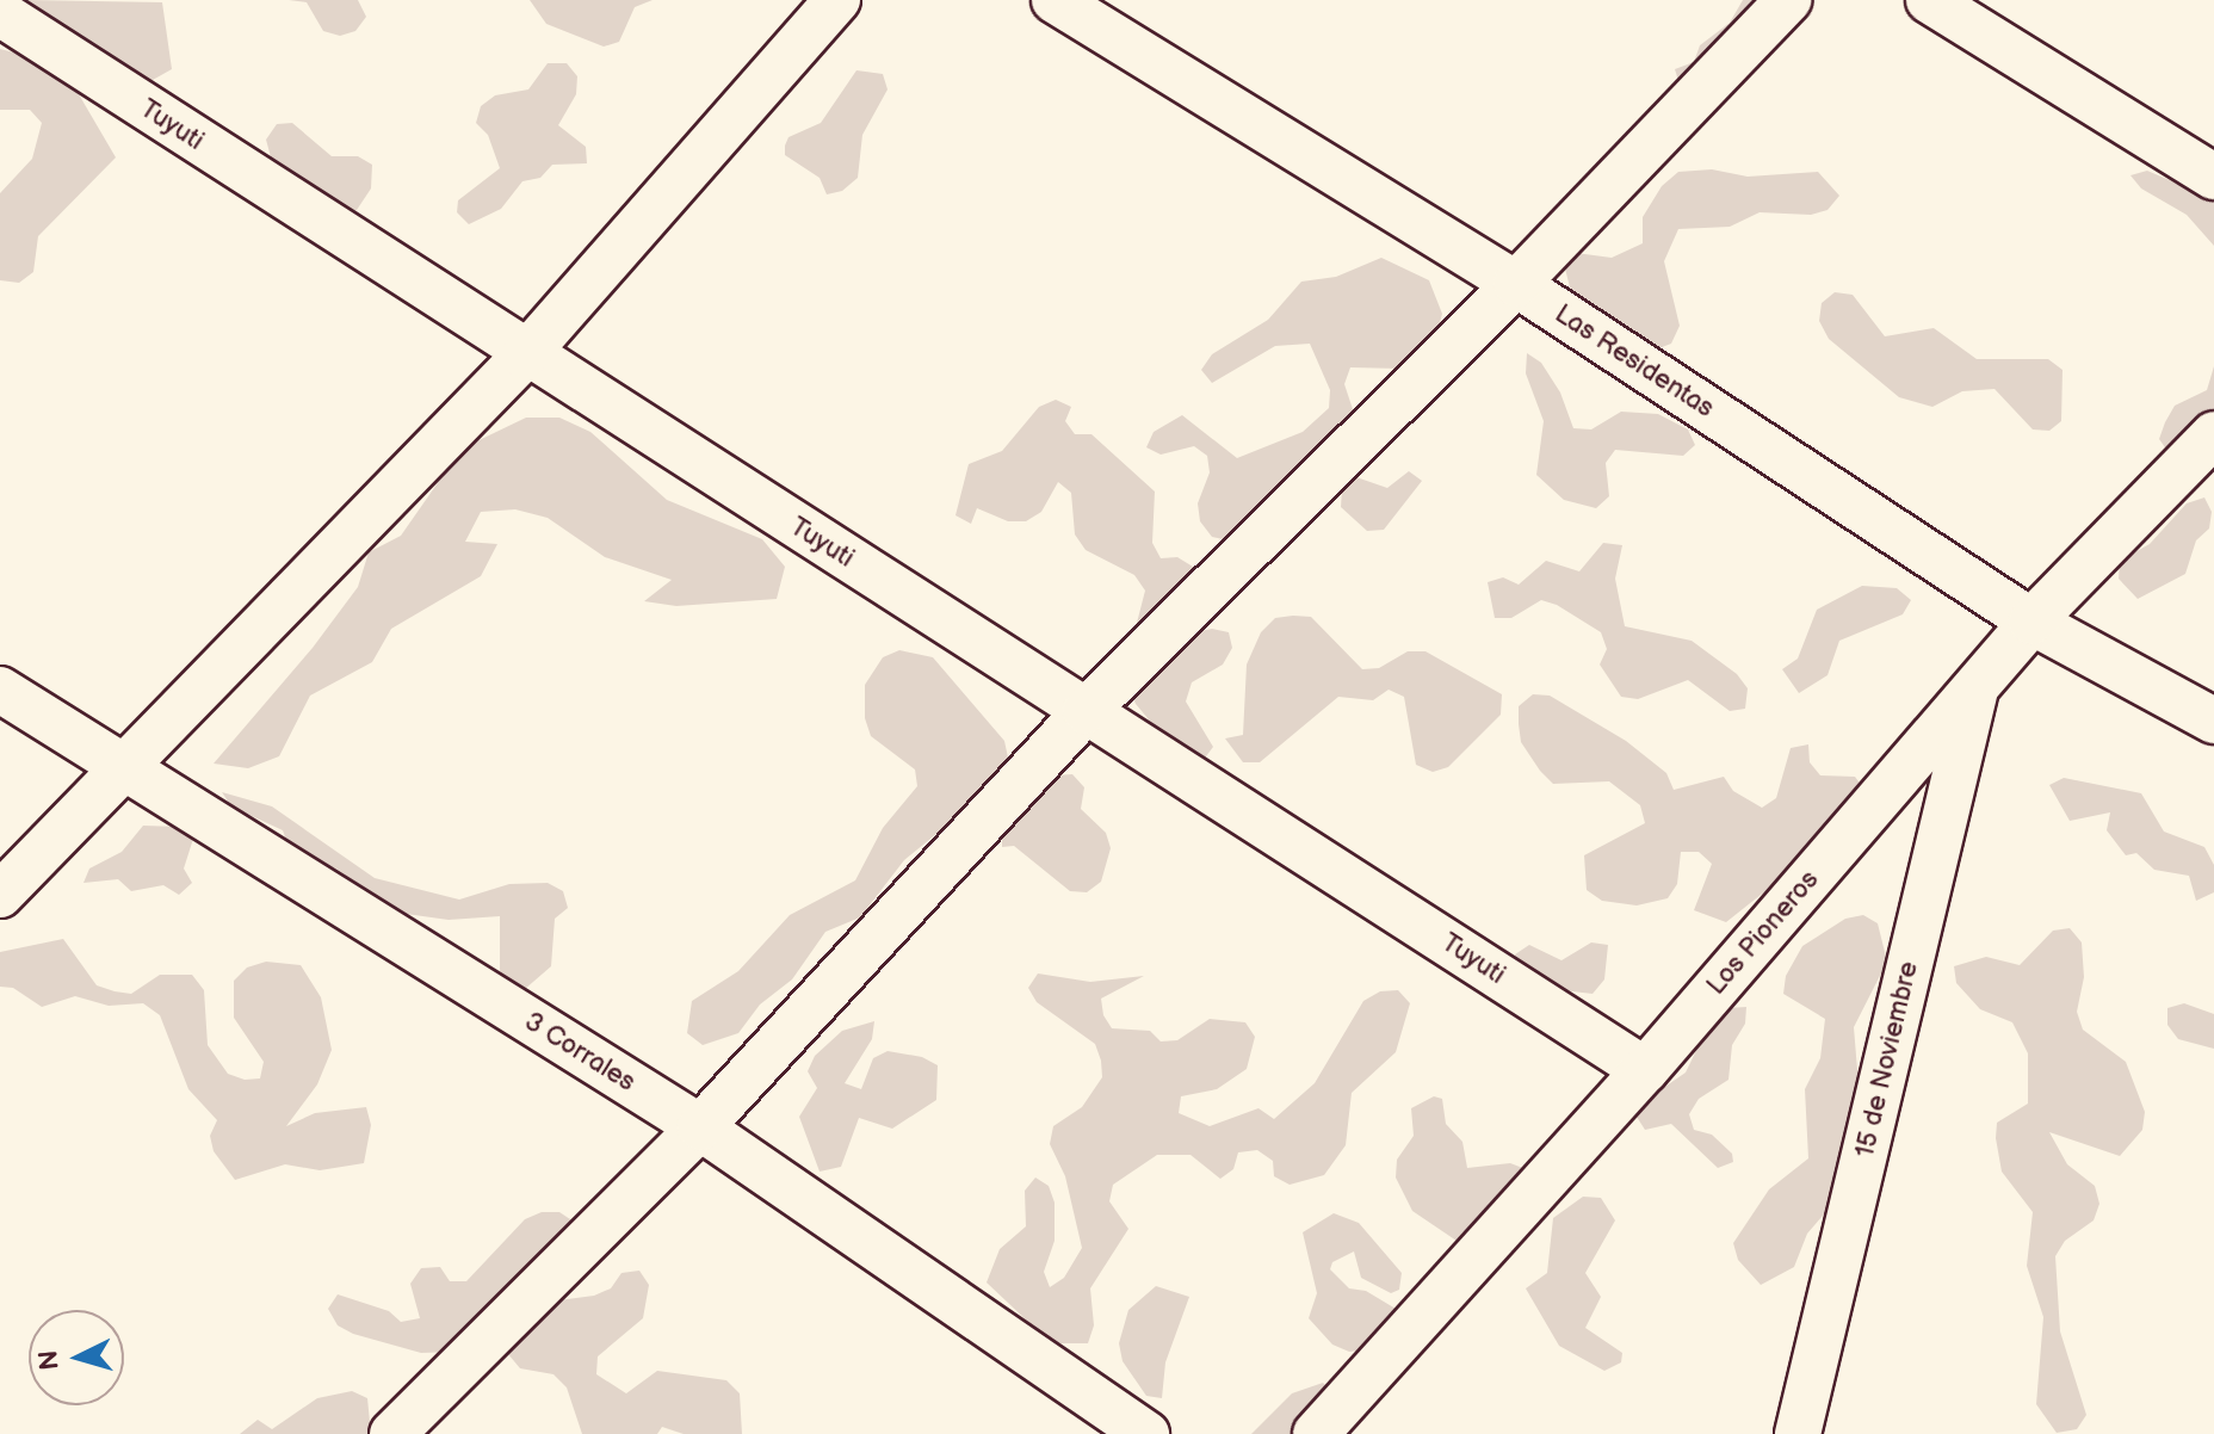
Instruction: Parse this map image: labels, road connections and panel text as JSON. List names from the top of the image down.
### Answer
{
  "streets": {
    "street": [
      "Tuyuti",
      "Las Residentas",
      "Los Pioneros",
      "3 Corrales",
      "15 de Noviembre"
    ]
  },
  "crossings": [
    ["Tuyuti", "Los Pioneros"],
    ["Las Residentas", "Los Pioneros"],
    ["Los Pioneros", "15 de Noviembre"]
  ],
  "north": "left"
}
